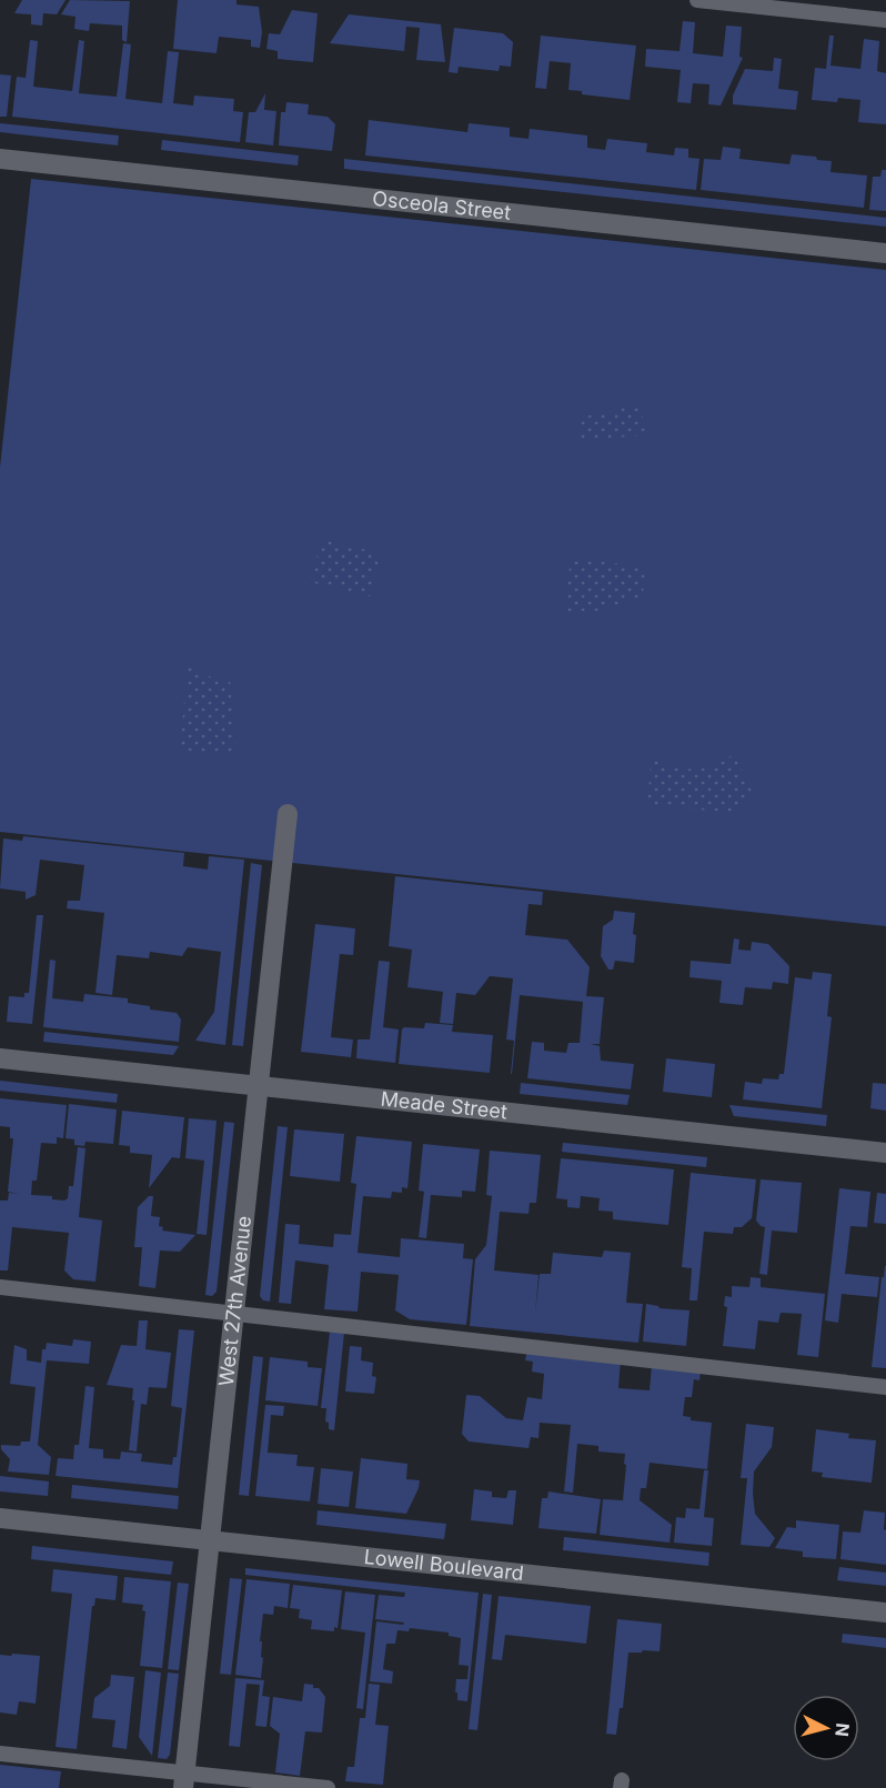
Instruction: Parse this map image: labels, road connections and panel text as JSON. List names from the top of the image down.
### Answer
{
  "streets": {
    "street": [
      "Osceola Street",
      "Meade Street",
      "West 27th Avenue",
      "Lowell Boulevard"
    ]
  },
  "crossings": [
    ["Meade Street", "West 27th Avenue"],
    ["West 27th Avenue", "Lowell Boulevard"]
  ],
  "north": "right"
}
